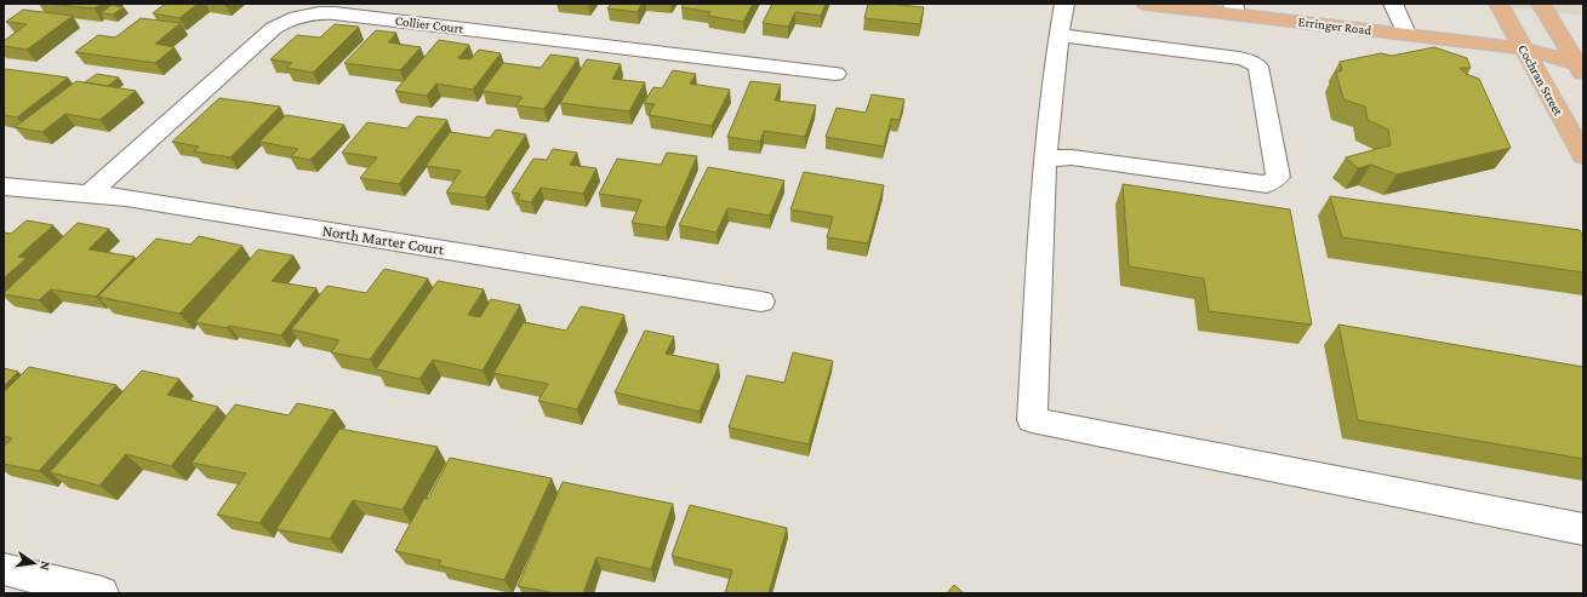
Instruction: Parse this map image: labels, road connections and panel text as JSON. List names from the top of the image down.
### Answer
{
  "streets": {
    "main road": ["Erringer Road", "Cochran Street"],
    "street": ["Collier Court", "North Marter Court"]
  },
  "crossings": [
    ["Collier Court", "North Marter Court"],
    ["Erringer Road", "Cochran Street"]
  ],
  "north": "right"
}
